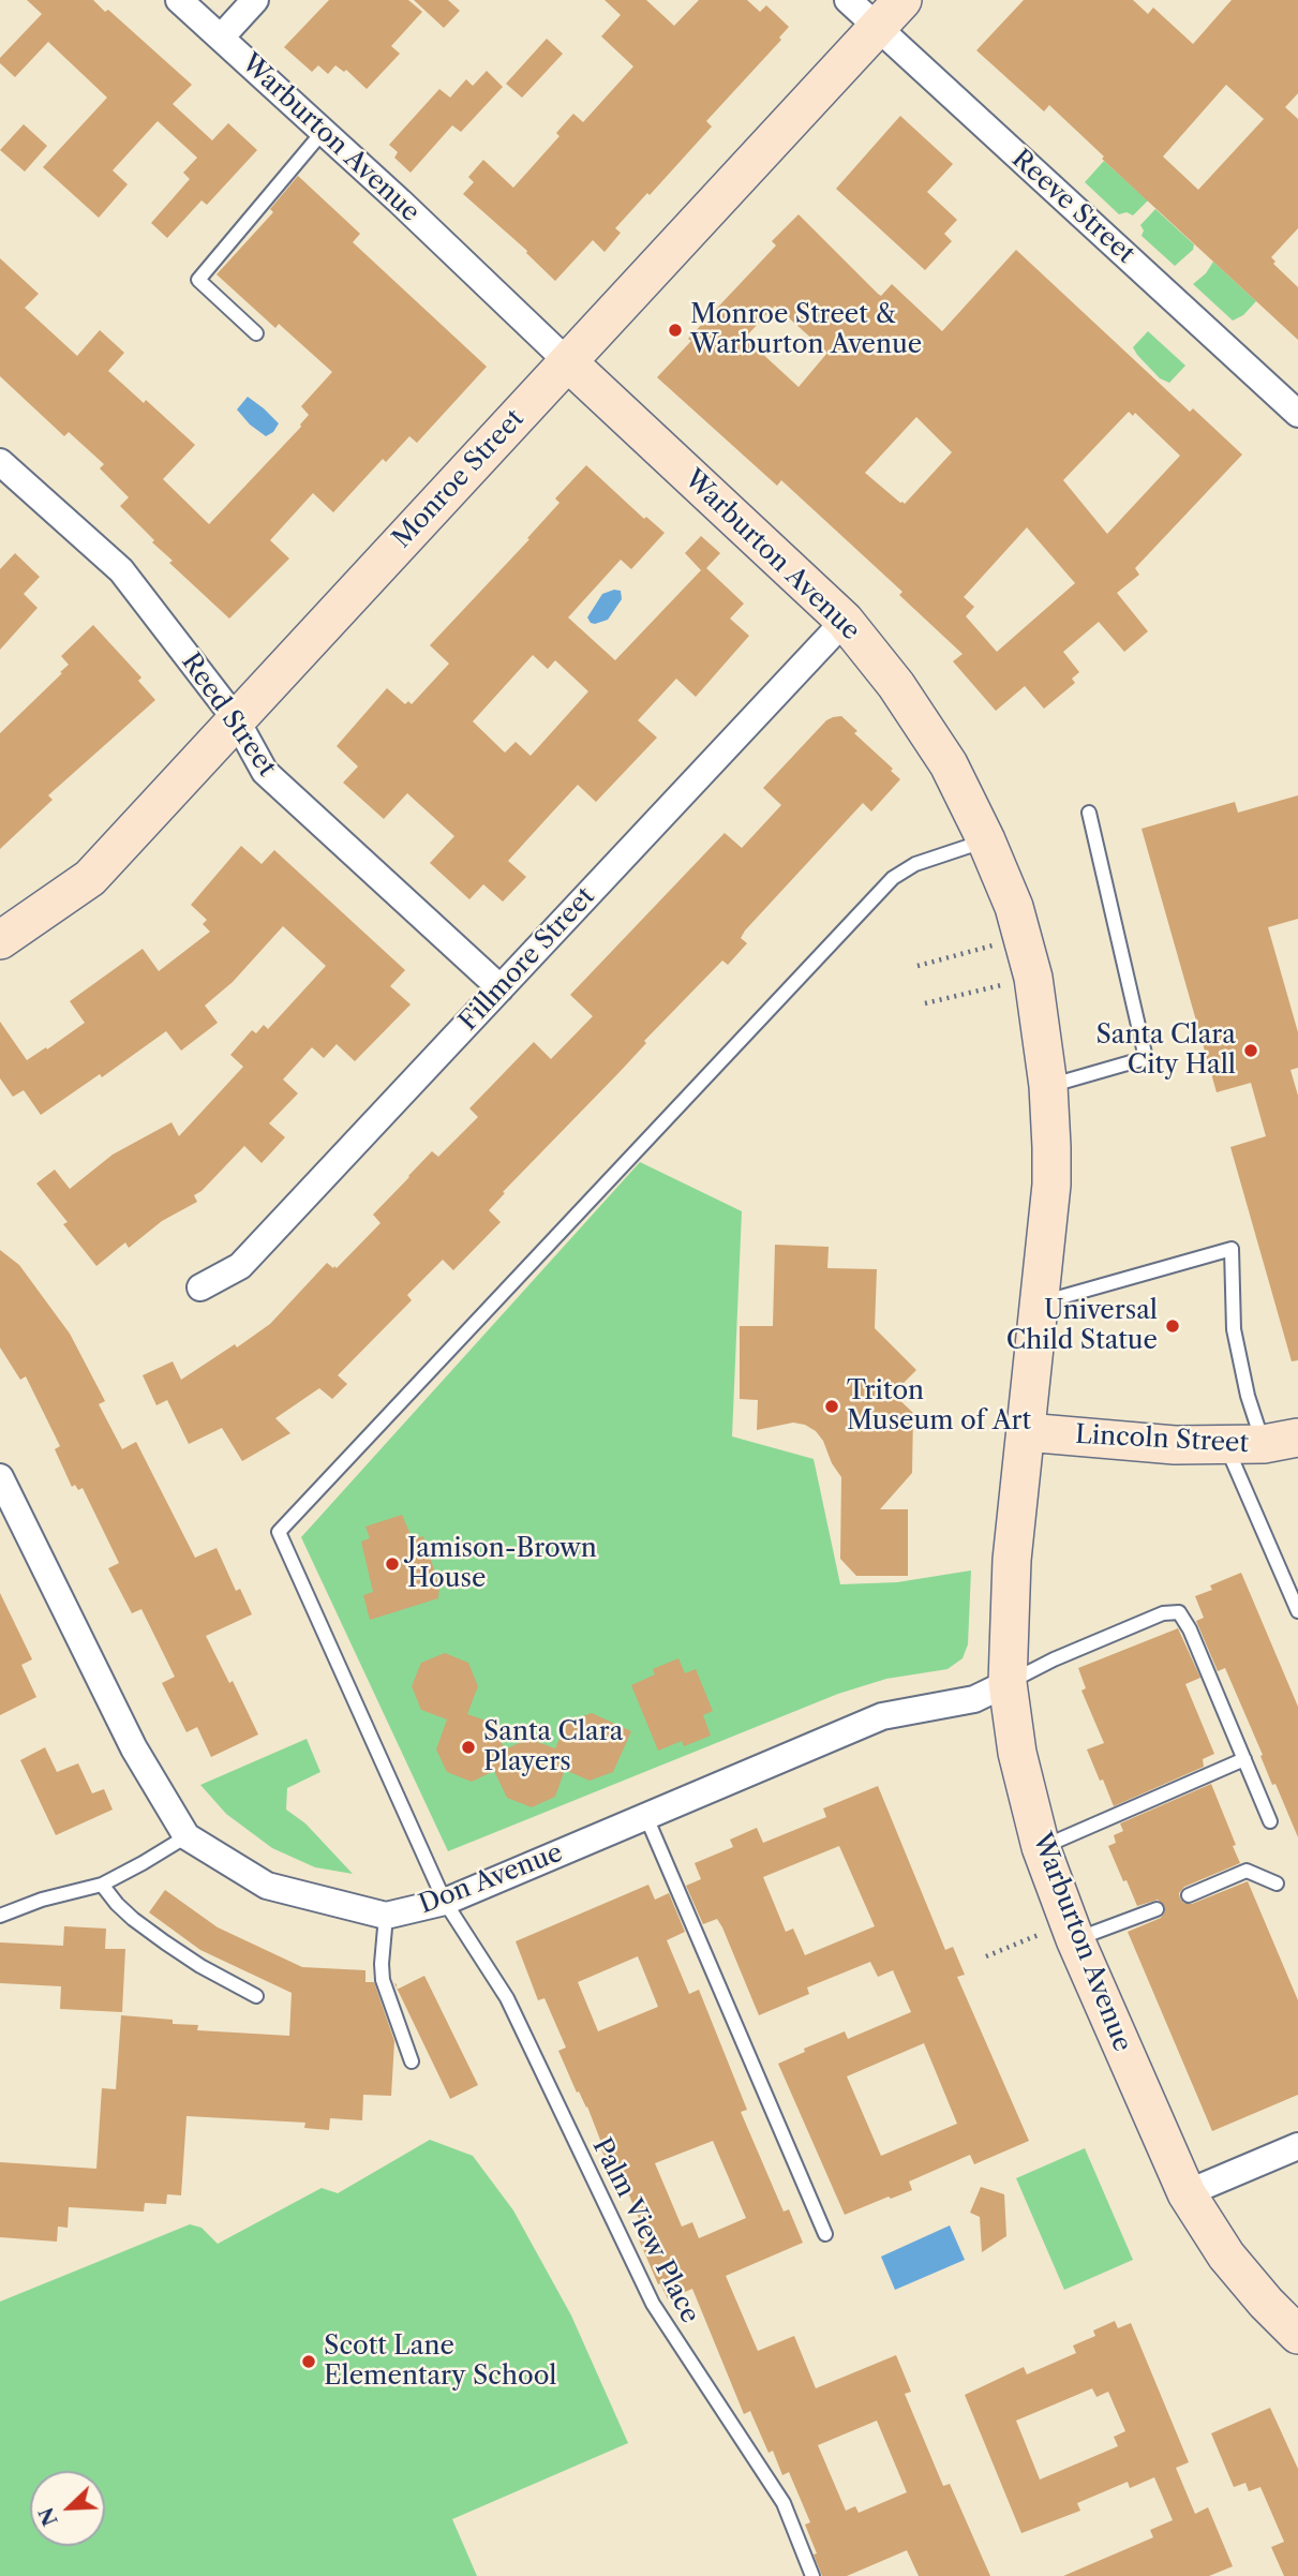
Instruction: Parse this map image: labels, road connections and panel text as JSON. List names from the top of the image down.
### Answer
{
  "streets": {
    "street": [
      "Warburton Avenue",
      "Reeve Street",
      "Monroe Street",
      "Reed Street",
      "Fillmore Street",
      "Lincoln Street",
      "Don Avenue"
    ],
    "lane": ["Palm View Place"]
  },
  "crossings": [
    ["Warburton Avenue", "Monroe Street"],
    ["Warburton Avenue", "Fillmore Street"],
    ["Warburton Avenue", "Lincoln Street"],
    ["Warburton Avenue", "Don Avenue"],
    ["Warburton Avenue", "Palm View Place"],
    ["Reeve Street", "Monroe Street"],
    ["Monroe Street", "Reed Street"],
    ["Reed Street", "Fillmore Street"],
    ["Don Avenue", "Palm View Place"]
  ],
  "places": [
    "Monroe Street & Warburton Avenue",
    "Santa Clara City Hall",
    "Universal Child Statue",
    "Triton Museum of Art",
    "Jamison-Brown House",
    "Santa Clara Players",
    "Scott Lane Elementary School"
  ],
  "north": "bottom left"
}
